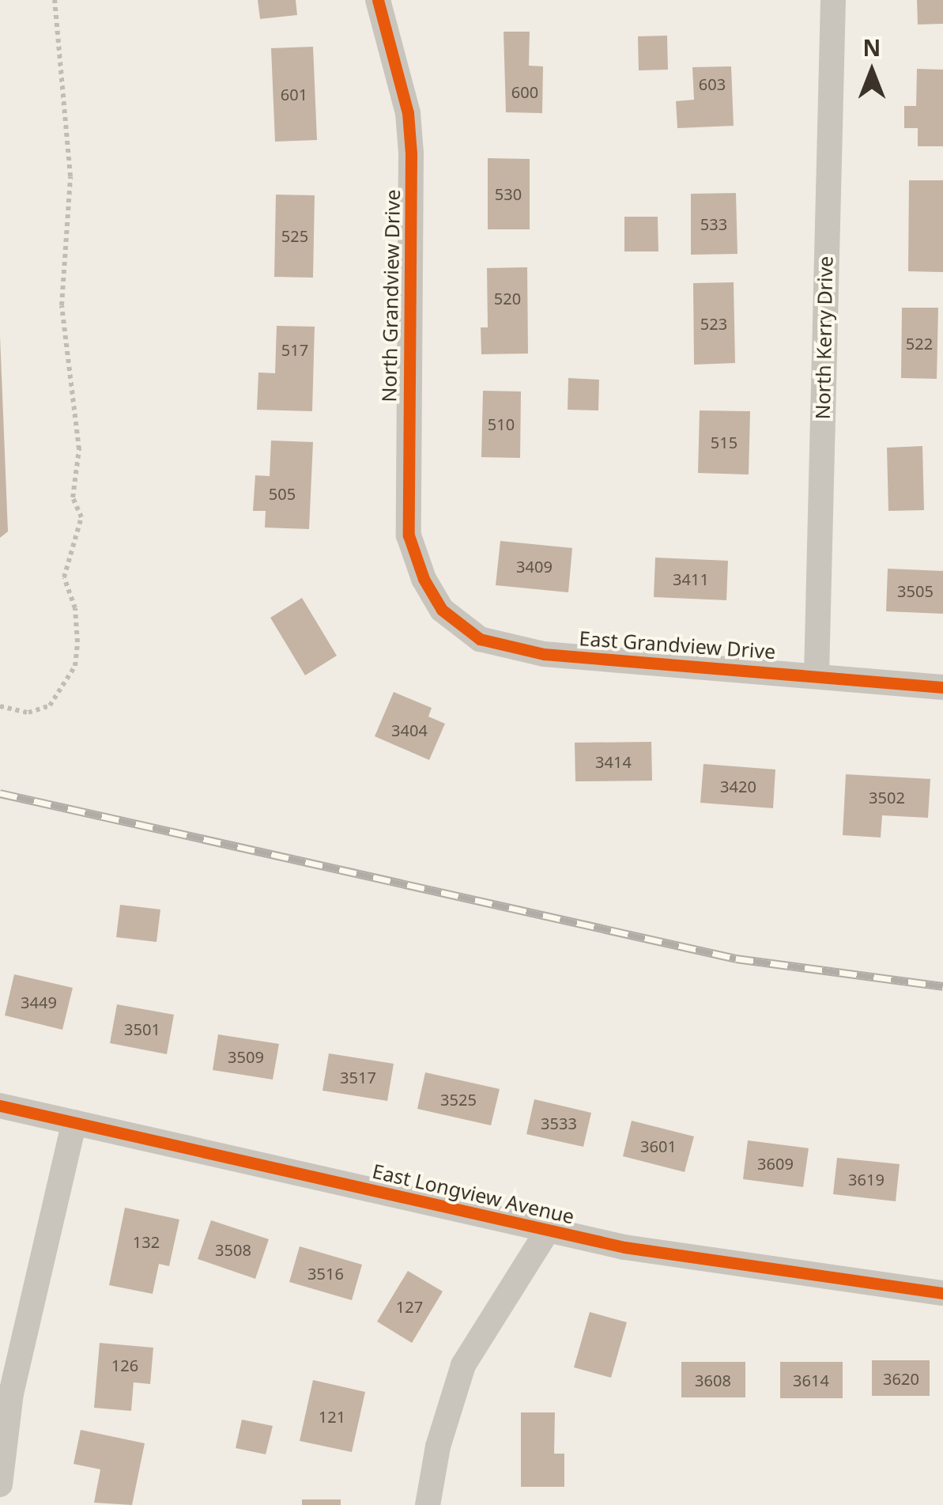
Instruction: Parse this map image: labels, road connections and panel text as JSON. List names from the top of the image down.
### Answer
{
  "streets": {
    "street": [
      "North Grandview Drive",
      "North Kerry Drive",
      "East Grandview Drive",
      "East Longview Avenue"
    ]
  },
  "crossings": [
    ["North Grandview Drive", "East Grandview Drive"],
    ["North Kerry Drive", "East Grandview Drive"]
  ],
  "house_numbers": [
    "603",
    "600",
    "601",
    "530",
    "533",
    "525",
    "520",
    "523",
    "522",
    "517",
    "510",
    "515",
    "505",
    "3409",
    "3411",
    "3505",
    "3404",
    "3414",
    "3420",
    "3502",
    "3449",
    "3501",
    "3509",
    "3517",
    "3525",
    "3533",
    "3601",
    "3609",
    "3619",
    "132",
    "3508",
    "3516",
    "127",
    "126",
    "3620",
    "3608",
    "3614",
    "121"
  ],
  "north": "top"
}
